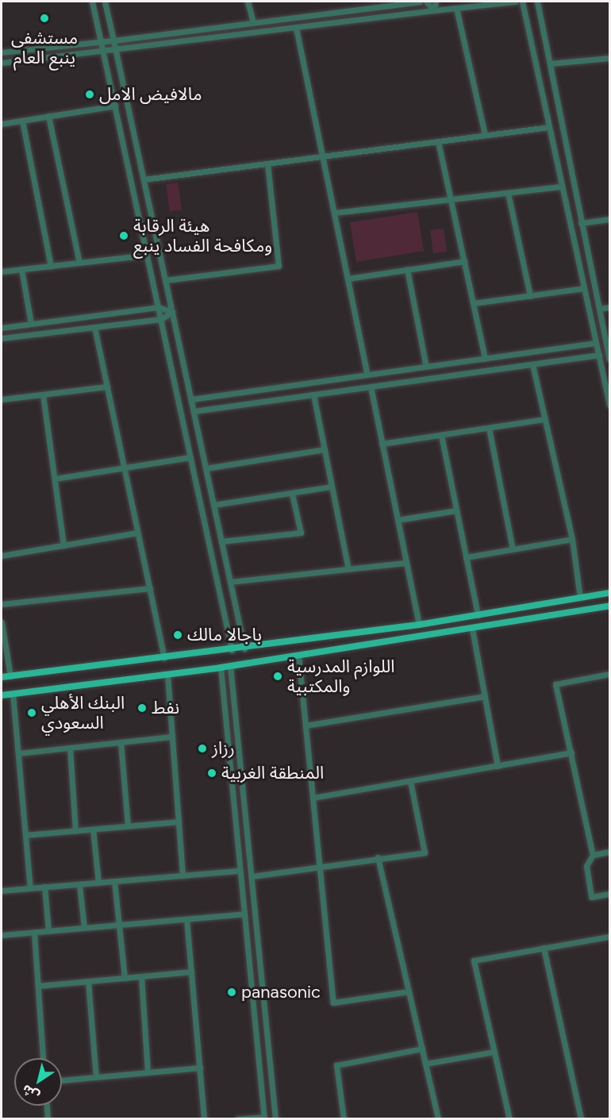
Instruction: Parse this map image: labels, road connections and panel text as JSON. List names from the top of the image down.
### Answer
{
  "places": [
    "مستشفى ينبع العام",
    "مالافيض الامل",
    "هيئة الرقابة ومكافحة الفساد ينبع",
    "باجالا مالك",
    "اللوازم المدرسية والمكتبية",
    "نفط",
    "البنك الأهلي السعودي",
    "رزاز",
    "المنطقة الغربية",
    "panasonic"
  ],
  "north": "bottom left"
}
